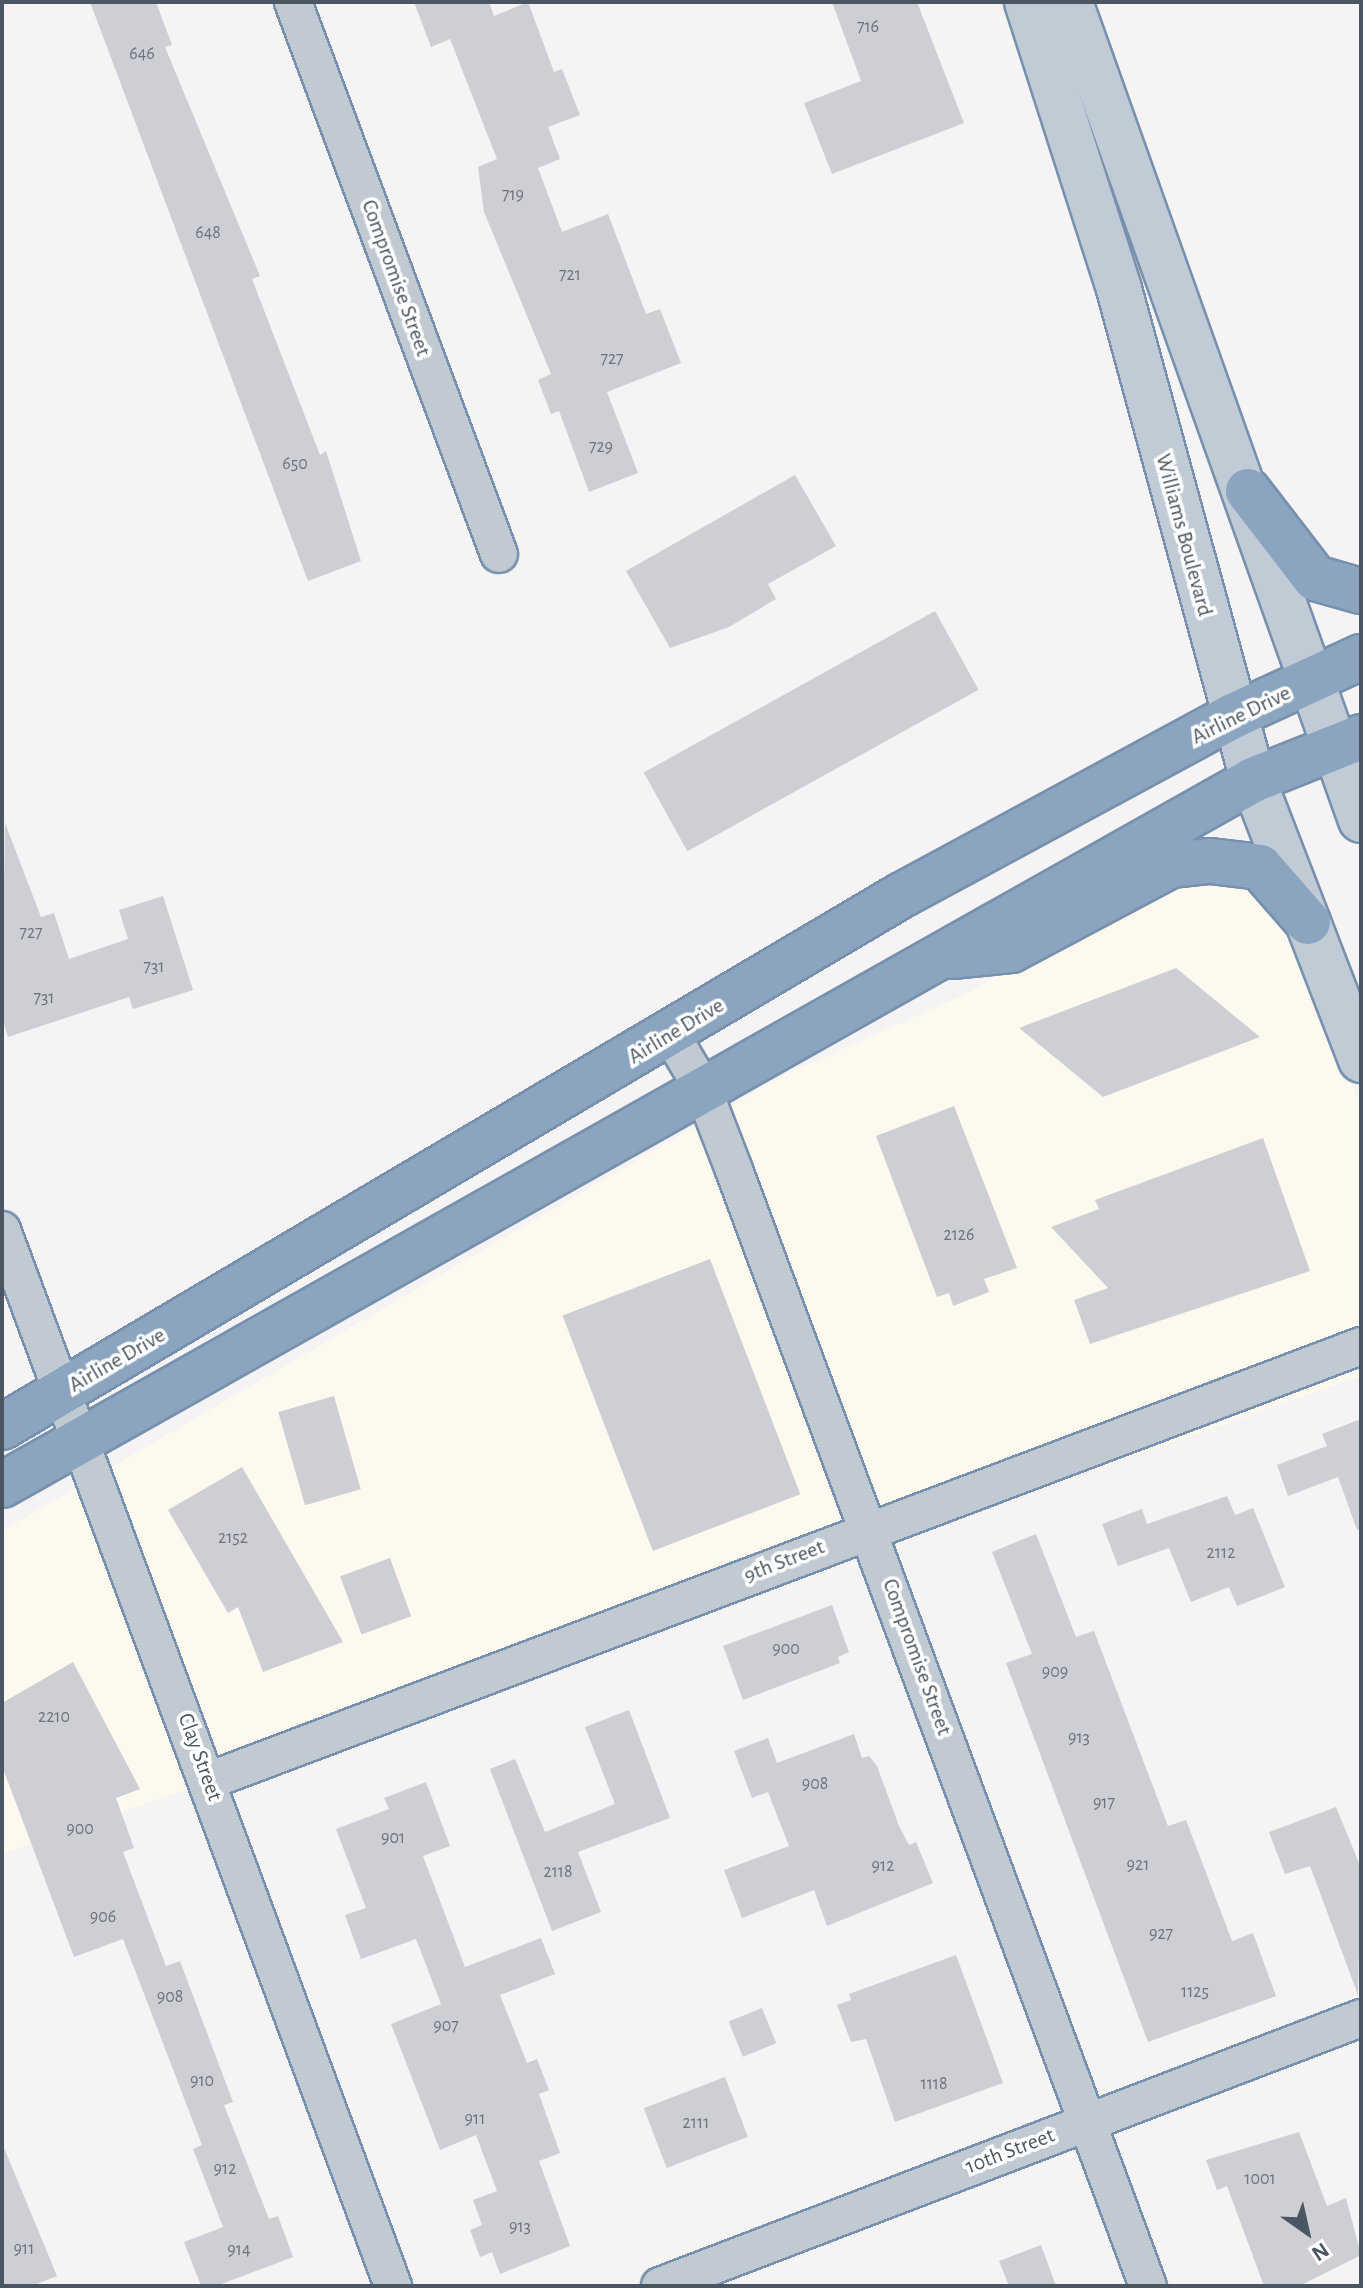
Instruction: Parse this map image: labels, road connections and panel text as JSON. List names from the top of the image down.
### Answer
{
  "streets": {
    "highway": ["Airline Drive"],
    "main road": ["Williams Boulevard"],
    "street": [
      "Compromise Street",
      "9th Street",
      "Clay Street",
      "10th Street"
    ]
  },
  "crossings": [
    ["Compromise Street", "Airline Drive"],
    ["Compromise Street", "9th Street"],
    ["Compromise Street", "10th Street"],
    ["Williams Boulevard", "Airline Drive"],
    ["Airline Drive", "Clay Street"],
    ["9th Street", "Clay Street"]
  ],
  "house_numbers": [
    "716",
    "646",
    "719",
    "648",
    "721",
    "727",
    "729",
    "650",
    "727",
    "731",
    "731",
    "2126",
    "2152",
    "2112",
    "900",
    "909",
    "2210",
    "913",
    "908",
    "917",
    "900",
    "901",
    "921",
    "912",
    "2118",
    "906",
    "927",
    "1125",
    "908",
    "907",
    "910",
    "1118",
    "911",
    "2111",
    "912",
    "1001",
    "913",
    "911",
    "914"
  ],
  "north": "bottom right"
}
